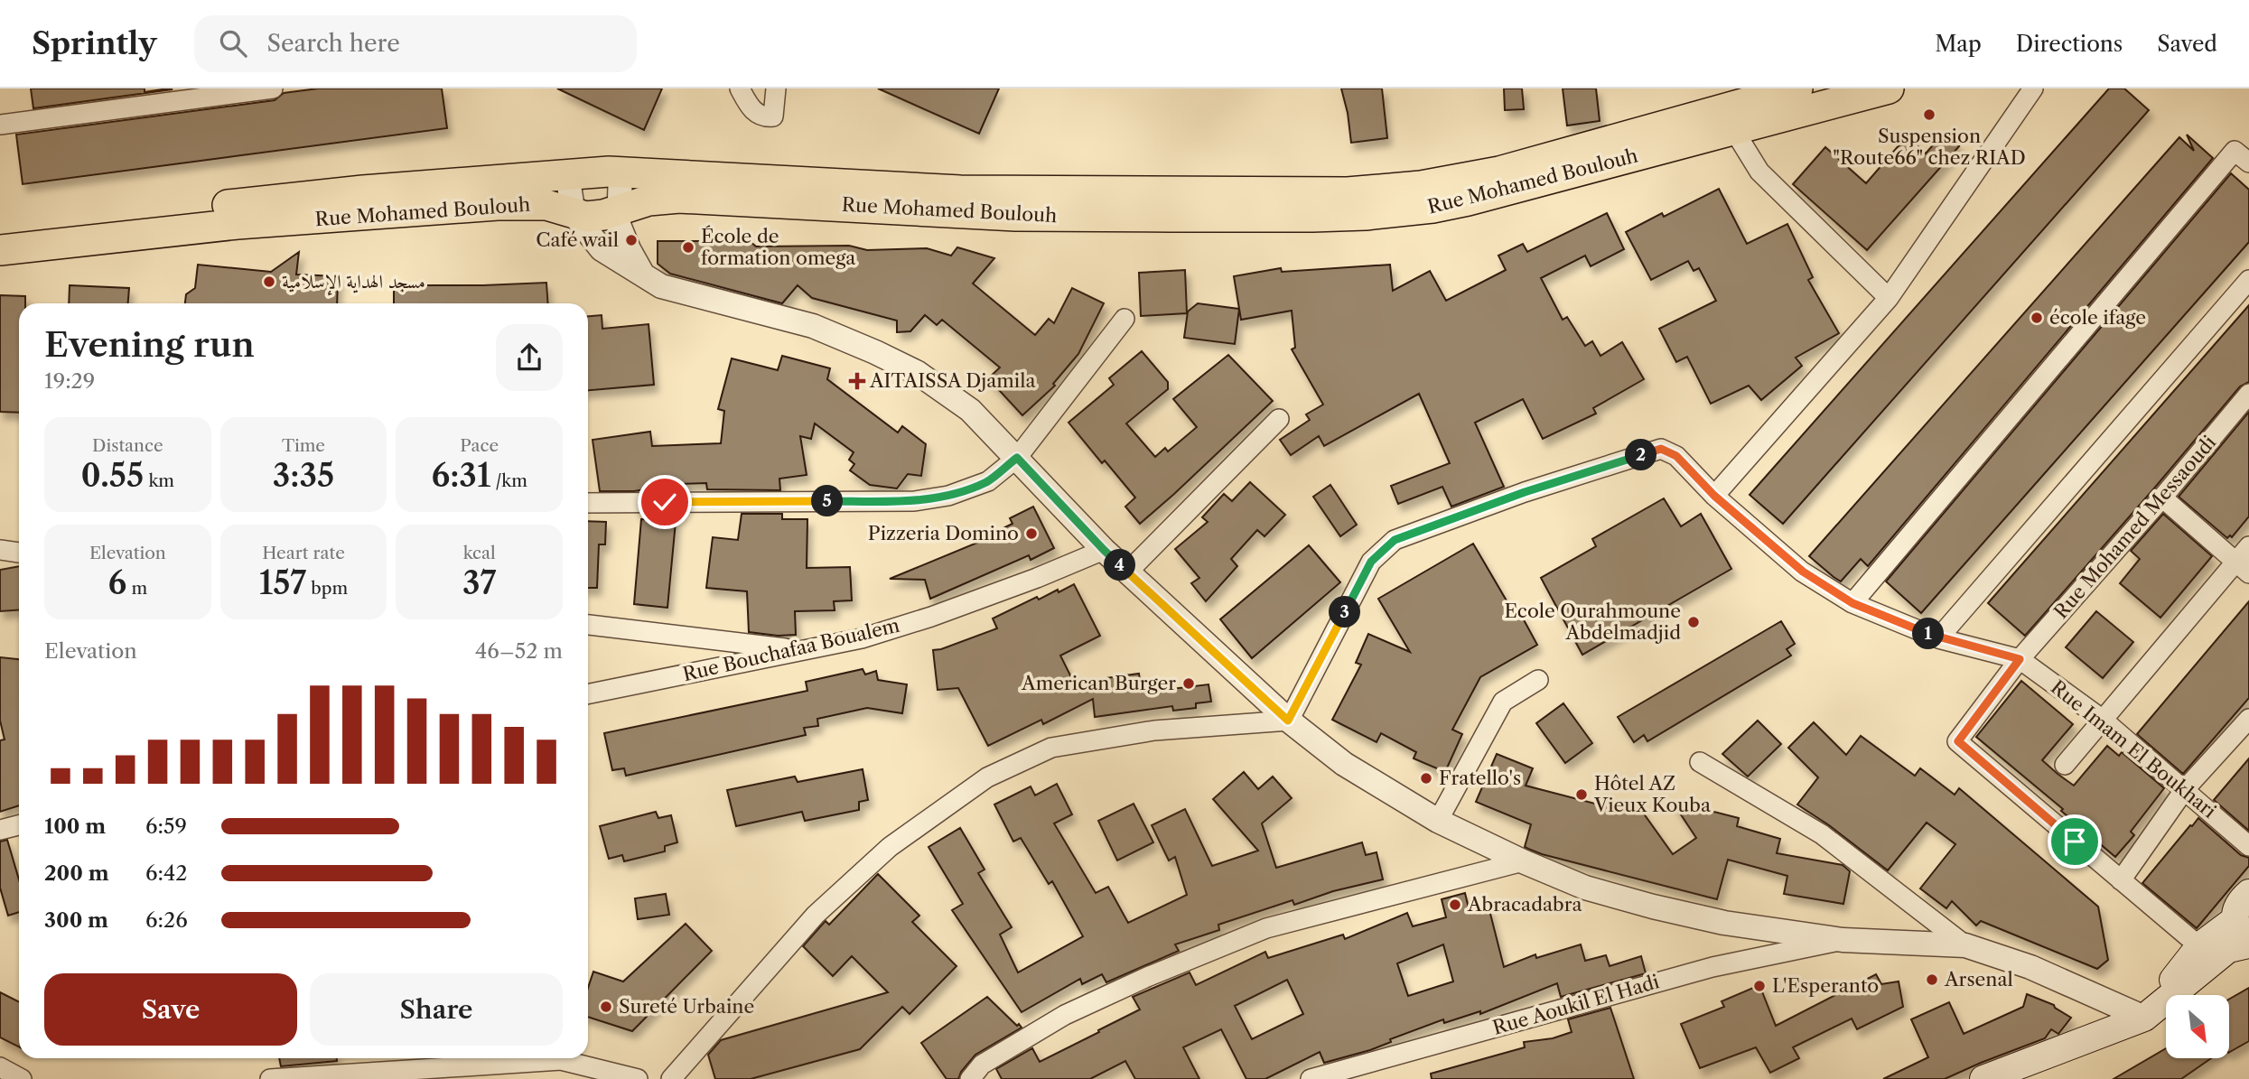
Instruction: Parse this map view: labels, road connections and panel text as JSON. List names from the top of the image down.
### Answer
{
  "streets": {
    "main road": ["Rue Mohamed Boulouh"],
    "street": [
      "Rue Mohamed Messaoudi",
      "Rue Bouchafaa Boualem",
      "Rue Imam El Boukhari",
      "Rue Aoukil El Hadi"
    ]
  },
  "crossings": [
    ["Rue Mohamed Messaoudi", "Rue Imam El Boukhari"]
  ],
  "places": {
    "other": [
      "Suspension \"Route66\" chez RIAD",
      "Café wail",
      "École de formation omega",
      "مسجد الهداية الإسلامية",
      "école ifage",
      "Pizzeria Domino",
      "Ecole Ourahmoune Abdelmadjid",
      "American Burger",
      "Fratello's",
      "Hôtel AZ Vieux Kouba",
      "Abracadabra",
      "Arsenal",
      "L'Esperanto",
      "Sureté Urbaine"
    ],
    "health": ["AITAISSA Djamila"]
  },
  "north": "bottom right",
  "page": {
    "header": "Sprintly",
    "search": "Search here",
    "nav": ["Map", "Directions", "Saved"],
    "heading": ["Evening run", "19:29"],
    "stats": [
      ["Distance", "0.55 km"],
      ["Time", "3:35"],
      ["Pace", "6:31 /km"],
      ["Elevation", "6 m"],
      ["Heart rate", "157 bpm"],
      ["kcal", "37"]
    ],
    "pins": [
      "2",
      "5",
      "4",
      "3",
      "1"
    ],
    "chart": ["Elevation", "46–52 m"],
    "list": [
      {
        "name": "100 m",
        "note": "6:59"
      },
      {
        "name": "200 m",
        "note": "6:42"
      },
      {
        "name": "300 m",
        "note": "6:26"
      }
    ],
    "buttons": ["Save", "Share"]
  }
}
